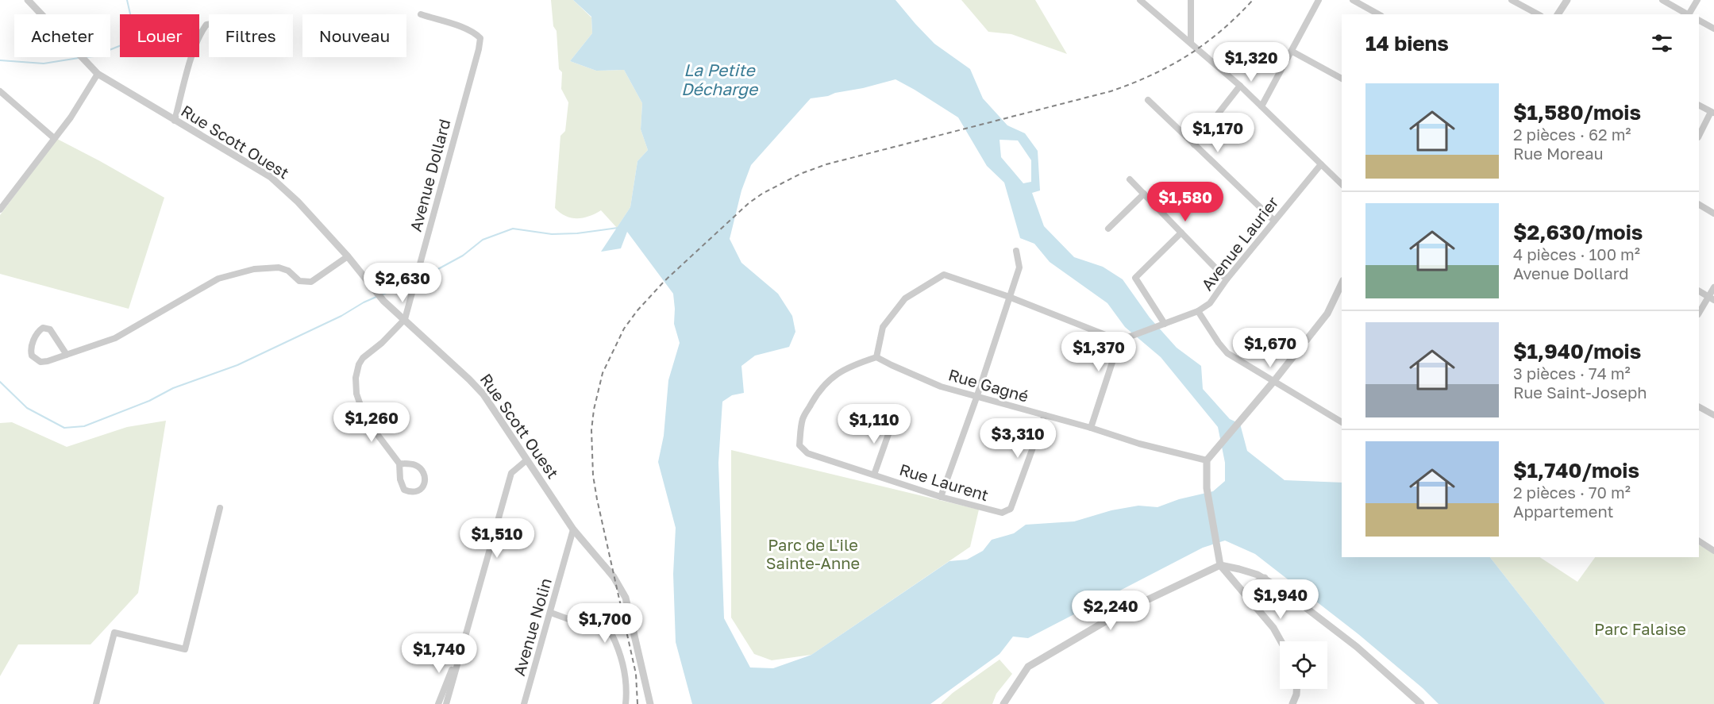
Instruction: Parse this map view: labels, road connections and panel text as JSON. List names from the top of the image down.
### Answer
{
  "streets": {
    "street": [
      "Rue Scott Ouest",
      "Avenue Dollard",
      "Avenue Laurier",
      "Rue Gagné",
      "Rue Laurent",
      "Avenue Nolin"
    ]
  },
  "crossings": [
    ["Rue Scott Ouest", "Avenue Dollard"],
    ["Rue Scott Ouest", "Avenue Nolin"],
    ["Rue Gagné", "Rue Laurent"]
  ],
  "water": ["La Petite Décharge"],
  "parks": ["Parc de L'ile Sainte-Anne", "Parc Falaise"],
  "page": {
    "chip": [
      "Acheter",
      "Louer",
      "Filtres",
      "Nouveau"
    ],
    "heading": "14 biens",
    "price": [
      "$1,320",
      "$1,170",
      "$1,580",
      "$2,630",
      "$1,670",
      "$1,370",
      "$1,260",
      "$1,110",
      "$3,310",
      "$1,510",
      "$1,940",
      "$2,240",
      "$1,700",
      "$1,740"
    ],
    "list": [
      {
        "name": "$1,580/mois",
        "note": "2 pièces · 62 m² · Rue Moreau"
      },
      {
        "name": "$2,630/mois",
        "note": "4 pièces · 100 m² · Avenue Dollard"
      },
      {
        "name": "$1,940/mois",
        "note": "3 pièces · 74 m² · Rue Saint-Joseph"
      },
      {
        "name": "$1,740/mois",
        "note": "2 pièces · 70 m² · Appartement"
      }
    ]
  }
}
